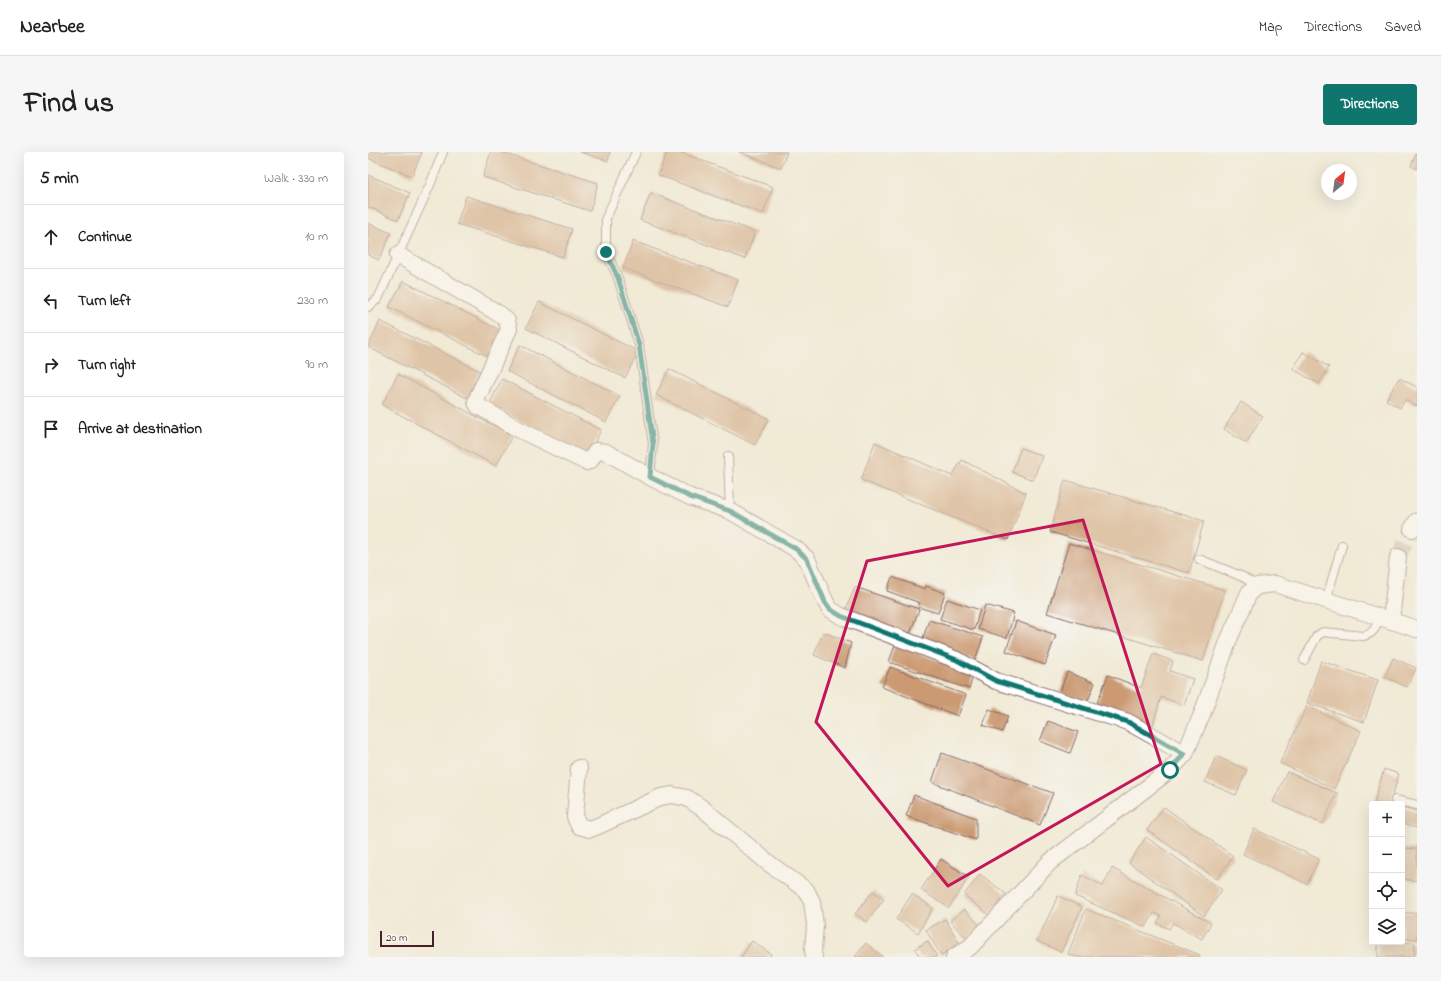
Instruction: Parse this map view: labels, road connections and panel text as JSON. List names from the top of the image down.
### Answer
{
  "scale_bar": "20 m",
  "north": "top right",
  "page": {
    "header": "Nearbee",
    "nav": ["Map", "Directions", "Saved"],
    "title": "Find us",
    "buttons": "Directions",
    "heading": ["5 min", "Walk · 330 m"],
    "list": [
      ["Continue", "10 m"],
      ["Turn left", "230 m"],
      ["Turn right", "90 m"],
      "Arrive at destination"
    ],
    "map_buttons": ["+", "−"],
    "scale": "20 m"
  }
}
